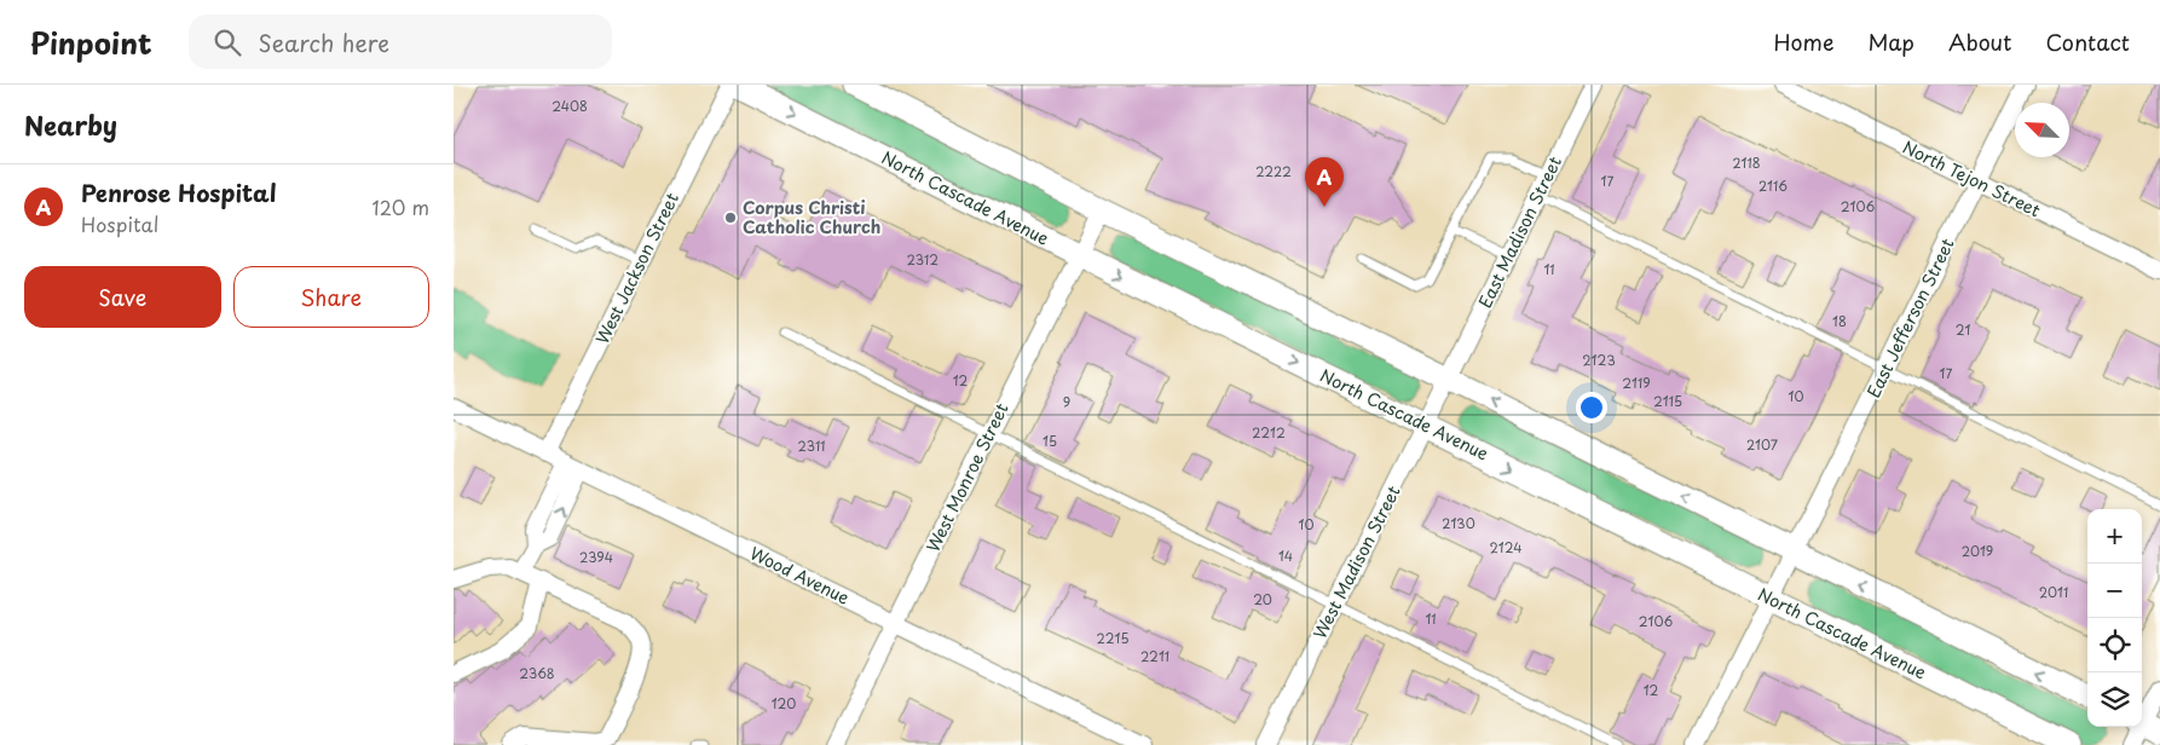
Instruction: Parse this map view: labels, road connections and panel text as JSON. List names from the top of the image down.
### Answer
{
  "streets": {
    "main road": ["North Cascade Avenue"],
    "street": [
      "North Tejon Street",
      "East Madison Street",
      "West Jackson Street",
      "East Jefferson Street",
      "West Monroe Street",
      "West Madison Street",
      "Wood Avenue"
    ]
  },
  "crossings": [
    ["North Tejon Street", "East Jefferson Street"],
    ["North Cascade Avenue", "East Jefferson Street"],
    ["North Cascade Avenue", "West Monroe Street"],
    ["North Cascade Avenue", "West Madison Street"],
    ["East Madison Street", "West Madison Street"],
    ["West Jackson Street", "Wood Avenue"],
    ["West Monroe Street", "Wood Avenue"]
  ],
  "places": ["Corpus Christi Catholic Church"],
  "house_numbers": [
    "2408",
    "2118",
    "2222",
    "17",
    "2116",
    "2106",
    "2312",
    "11",
    "18",
    "21",
    "2123",
    "17",
    "12",
    "2119",
    "10",
    "2115",
    "9",
    "2212",
    "15",
    "2107",
    "2311",
    "2130",
    "10",
    "2124",
    "2019",
    "14",
    "2394",
    "2011",
    "20",
    "11",
    "2106",
    "2215",
    "2211",
    "2368",
    "12",
    "120"
  ],
  "north": "top left",
  "page": {
    "header": "Pinpoint",
    "search": "Search here",
    "nav": [
      "Home",
      "Map",
      "About",
      "Contact"
    ],
    "heading": "Nearby",
    "pins": "A",
    "list": [
      {
        "mark": "A",
        "name": "Penrose Hospital",
        "note": "Hospital",
        "value": "120 m"
      }
    ],
    "buttons": ["Save", "Share"],
    "map_buttons": ["+", "−"]
  }
}
